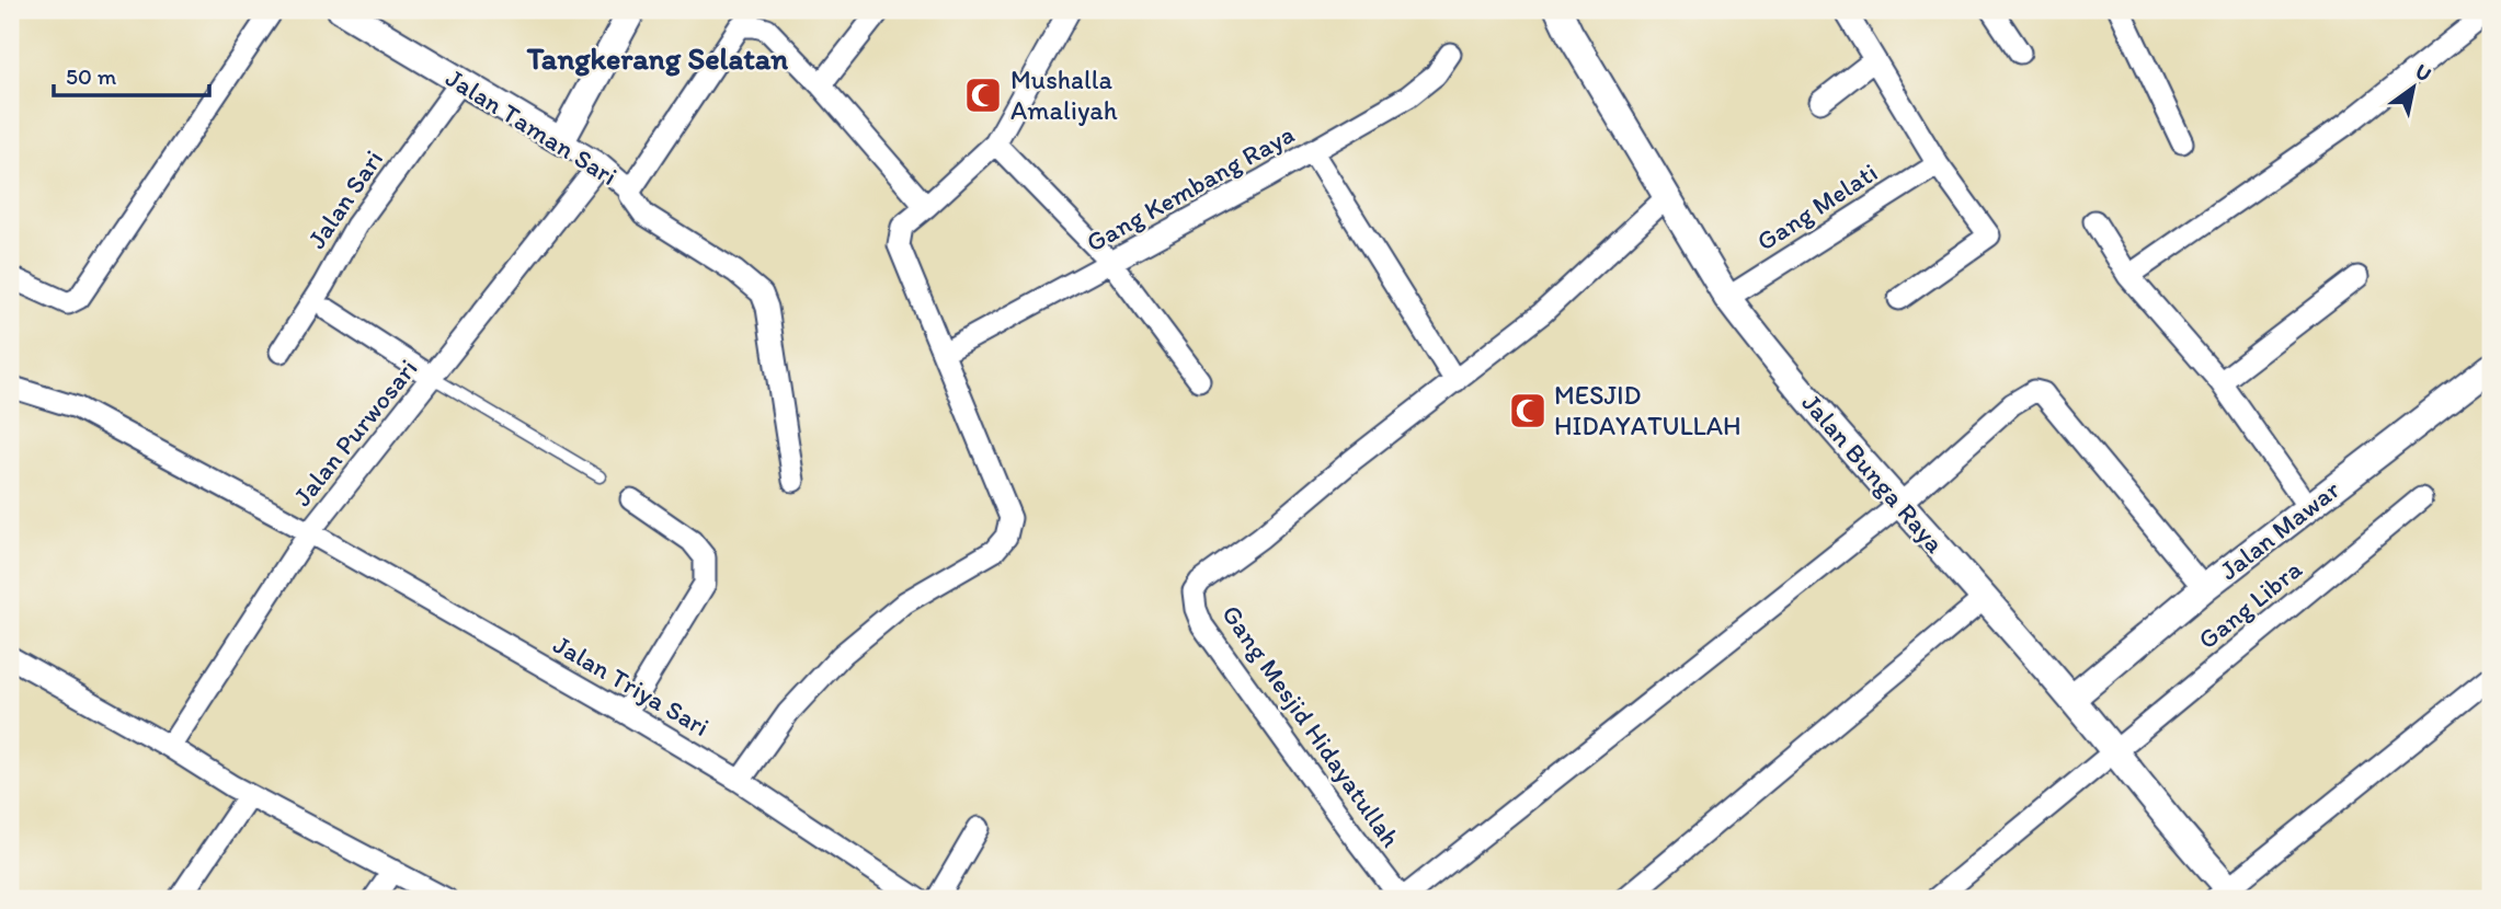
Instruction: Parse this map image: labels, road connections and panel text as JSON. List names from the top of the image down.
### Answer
{
  "streets": {
    "street": [
      "Jalan Taman Sari",
      "Gang Kembang Raya",
      "Jalan Sari",
      "Gang Melati",
      "Jalan Purwosari",
      "Jalan Bunga Raya",
      "Jalan Mawar",
      "Gang Libra",
      "Jalan Triya Sari",
      "Gang Mesjid Hidayatullah"
    ]
  },
  "crossings": [
    ["Jalan Taman Sari", "Jalan Sari"],
    ["Jalan Taman Sari", "Jalan Purwosari"],
    ["Gang Melati", "Jalan Bunga Raya"],
    ["Jalan Purwosari", "Jalan Triya Sari"],
    ["Jalan Bunga Raya", "Jalan Mawar"],
    ["Jalan Bunga Raya", "Gang Libra"],
    ["Jalan Bunga Raya", "Gang Mesjid Hidayatullah"],
    ["Jalan Mawar", "Gang Mesjid Hidayatullah"]
  ],
  "districts": ["Tangkerang Selatan"],
  "places": {
    "mosque": ["Mushalla Amaliyah", "MESJID HIDAYATULLAH"]
  },
  "scale_bar": "50 m",
  "north": "top right"
}
